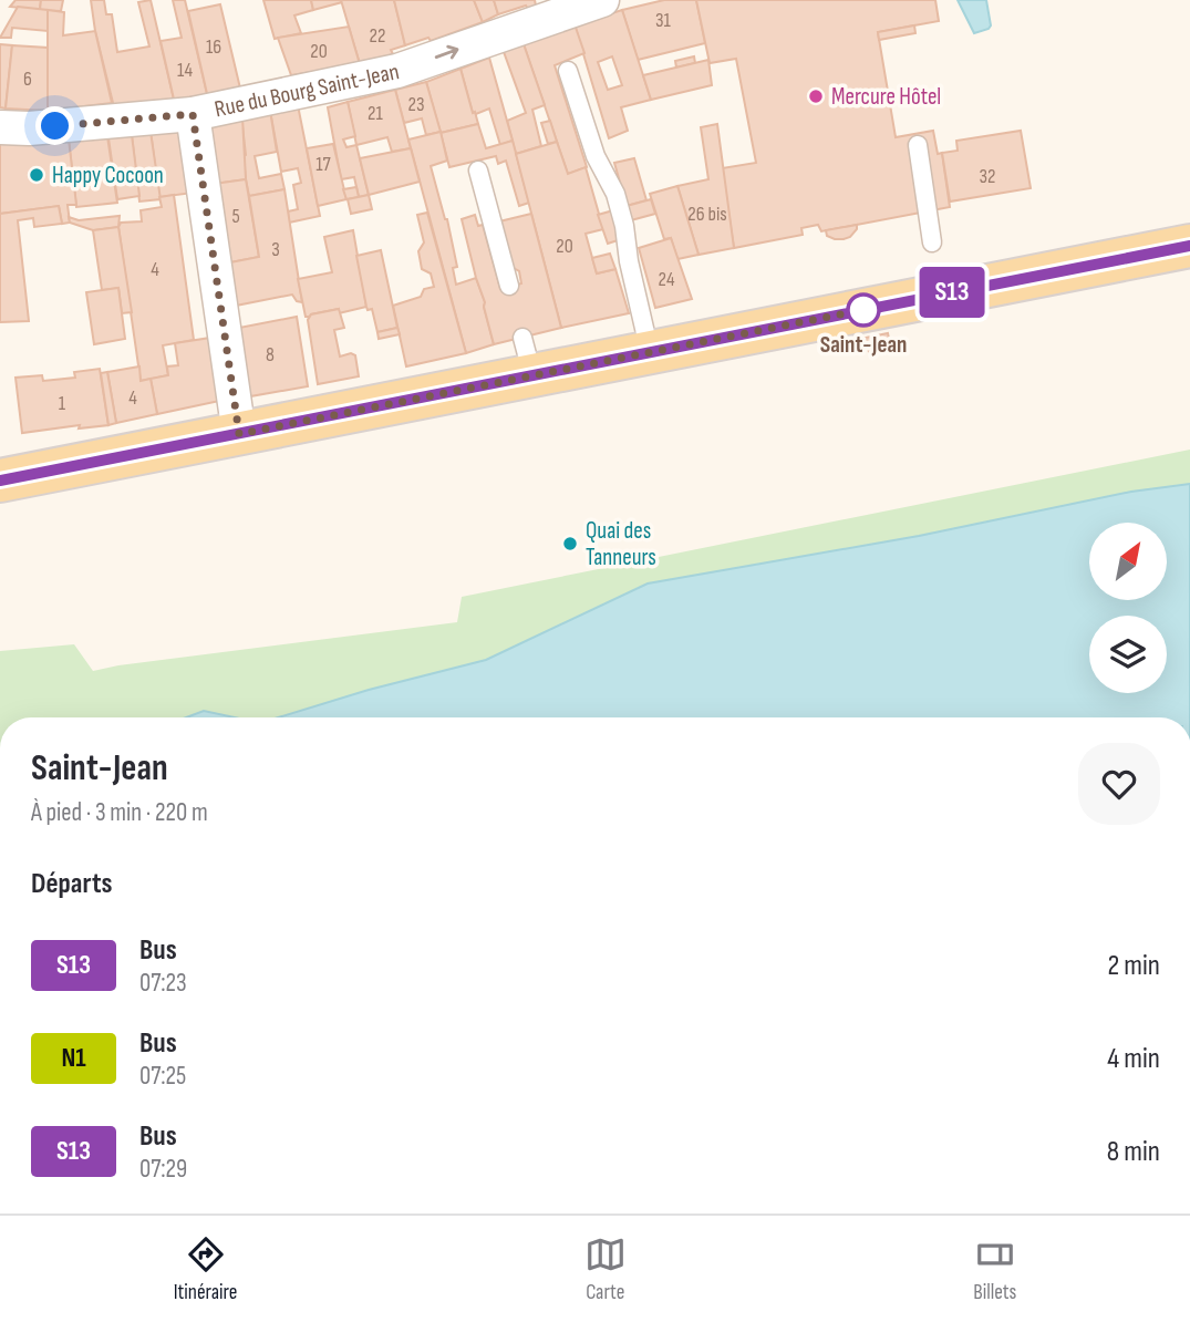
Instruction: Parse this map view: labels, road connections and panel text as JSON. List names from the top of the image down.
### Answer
{
  "streets": {
    "street": ["Rue du Bourg Saint-Jean"]
  },
  "one_way": ["Rue du Bourg Saint-Jean"],
  "places": [
    "Mercure Hôtel",
    "Happy Cocoon",
    "Saint-Jean",
    "Quai des Tanneurs"
  ],
  "lines": ["bus line S13"],
  "house_numbers": [
    "31",
    "22",
    "16",
    "20",
    "14",
    "6",
    "23",
    "21",
    "17",
    "32",
    "26 bis",
    "5",
    "20",
    "3",
    "4",
    "24",
    "8",
    "4",
    "1"
  ],
  "north": "top right",
  "page": {
    "on_map": "S13",
    "heading": [
      ["Saint-Jean", "À pied · 3 min · 220 m"],
      "Départs"
    ],
    "list": [
      {
        "mark": "S13",
        "name": "Bus",
        "note": "07:23",
        "value": "2 min"
      },
      {
        "mark": "N1",
        "name": "Bus",
        "note": "07:25",
        "value": "4 min"
      },
      {
        "mark": "S13",
        "name": "Bus",
        "note": "07:29",
        "value": "8 min"
      }
    ],
    "tabs": ["Itinéraire", "Carte", "Billets"]
  }
}
